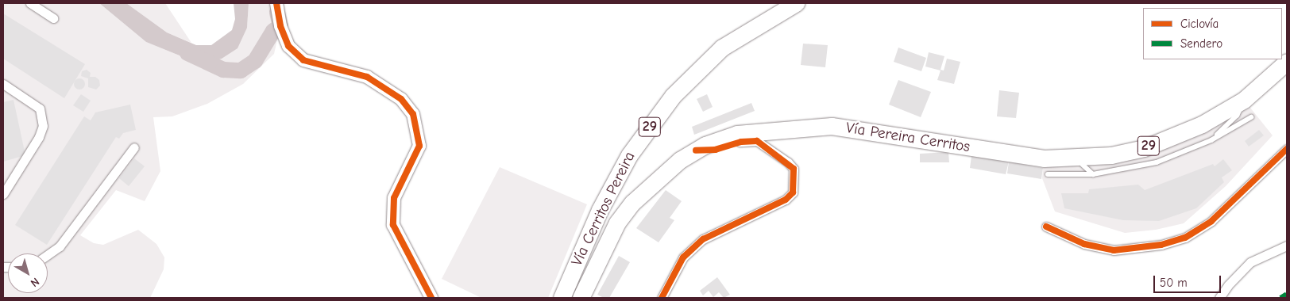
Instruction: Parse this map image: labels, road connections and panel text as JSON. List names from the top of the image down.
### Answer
{
  "streets": {
    "highway": ["29", "Vía Pereira Cerritos", "Vía Cerritos Pereira"]
  },
  "legend": ["Ciclovía", "Sendero"],
  "scale_bar": "50 m",
  "north": "bottom right"
}
